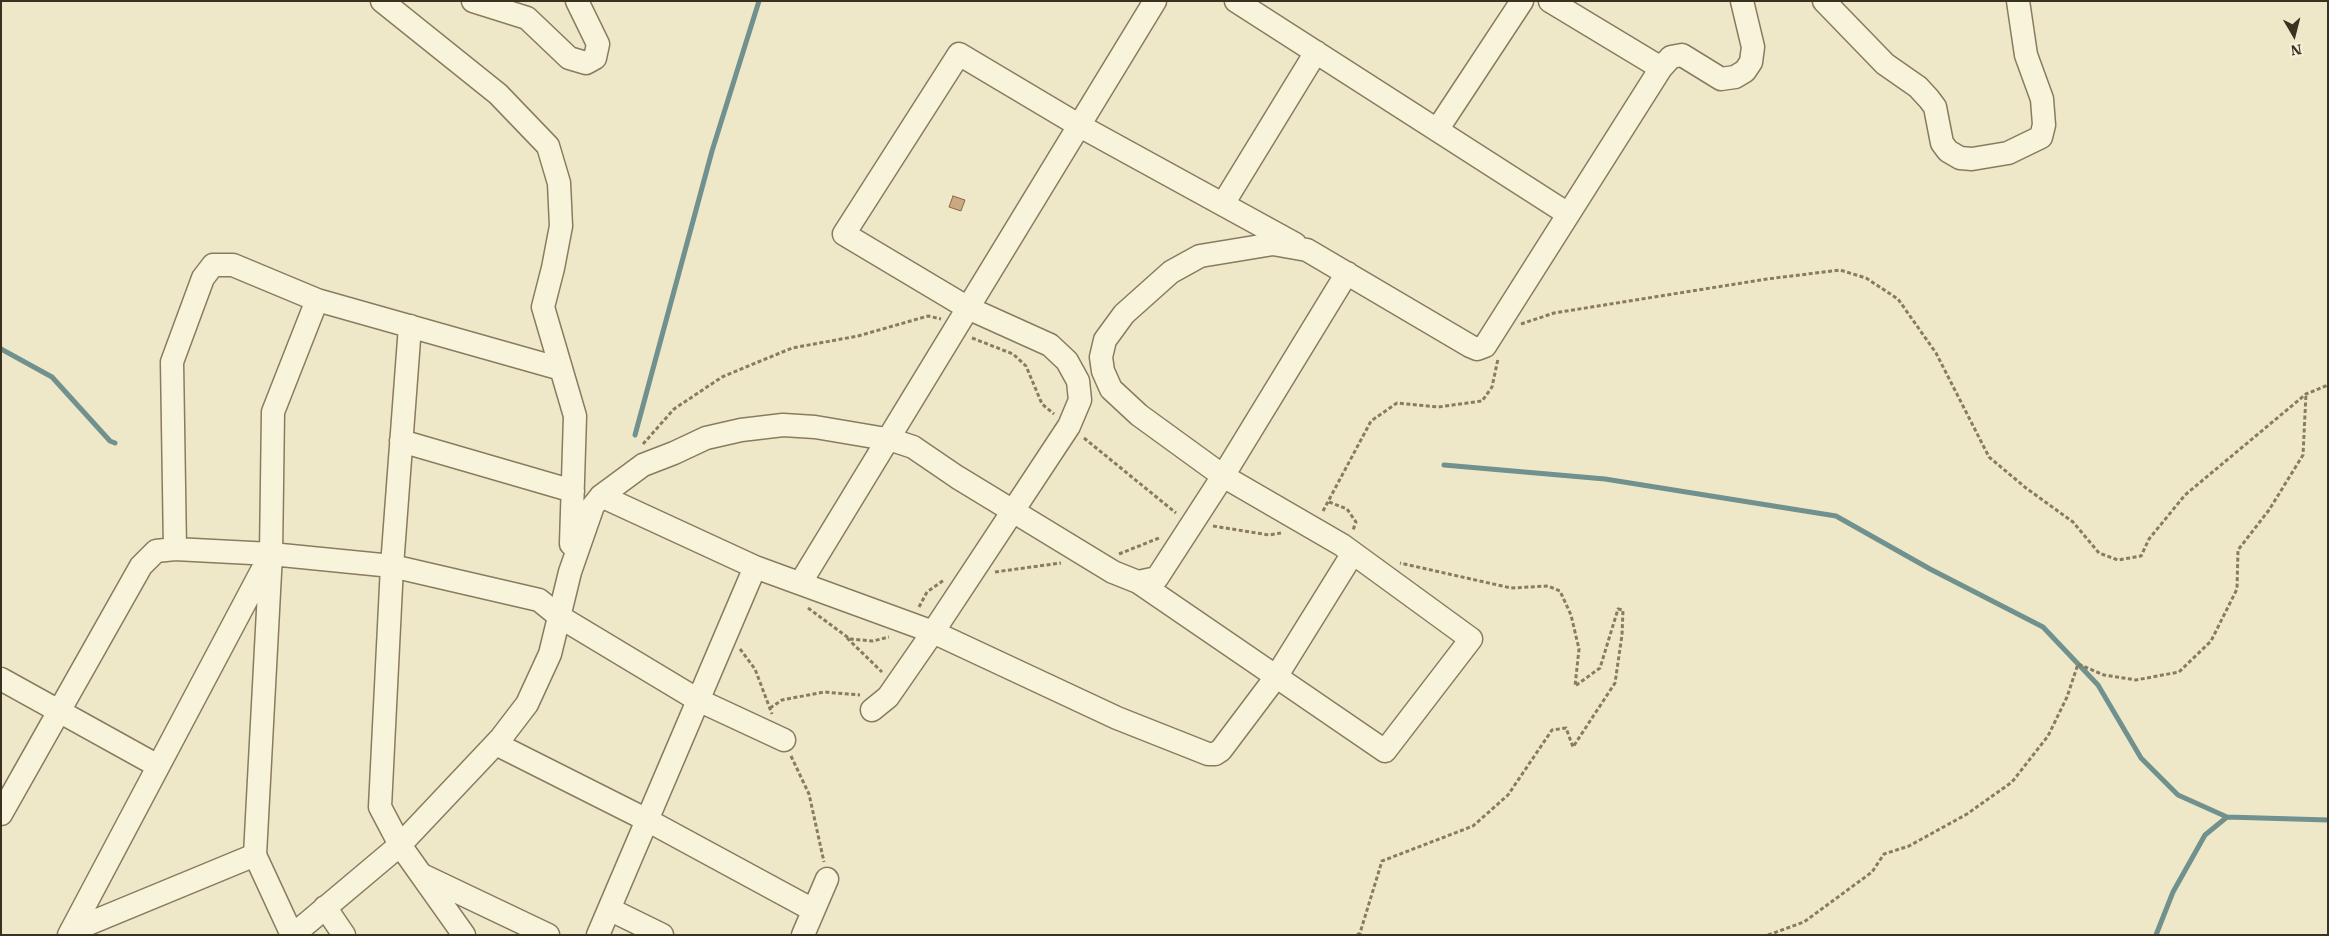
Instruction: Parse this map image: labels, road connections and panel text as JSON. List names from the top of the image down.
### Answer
{
  "north": "bottom"
}
